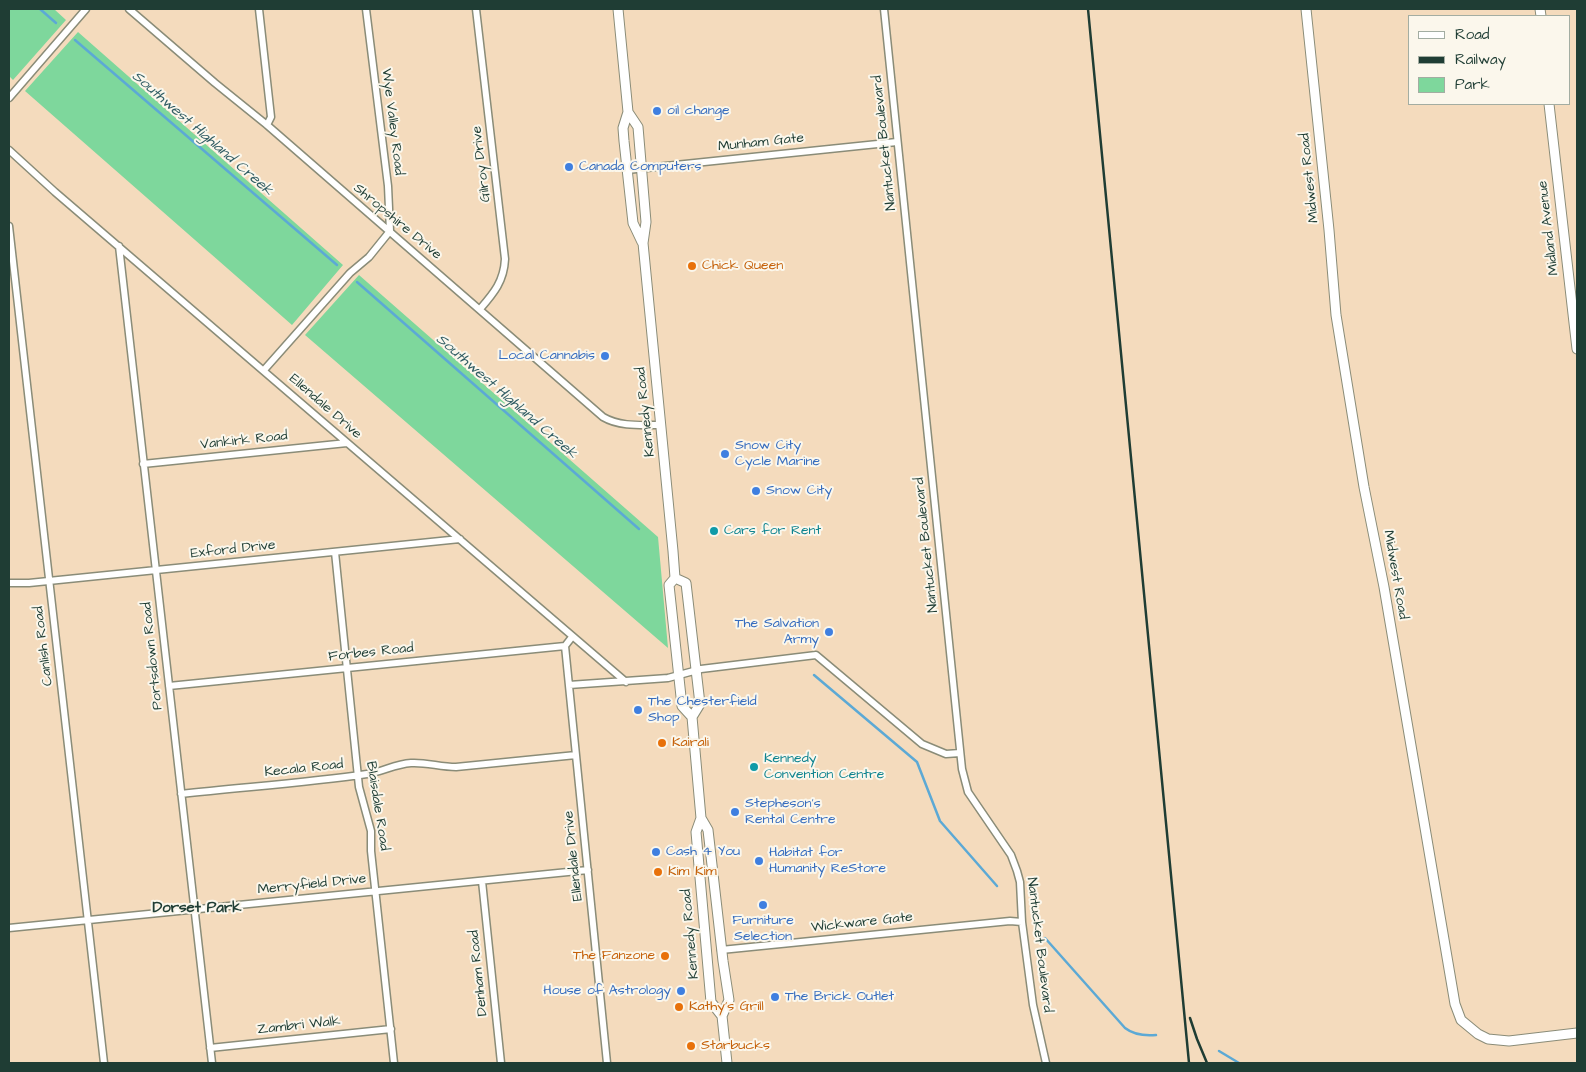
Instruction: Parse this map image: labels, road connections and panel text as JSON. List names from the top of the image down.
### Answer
{
  "streets": {
    "main road": [
      "Midwest Road",
      "Midland Avenue",
      "Kennedy Road",
      "Wickware Gate"
    ],
    "street": [
      "Wye Valley Road",
      "Munham Gate",
      "Nantucket Boulevard",
      "Gilroy Drive",
      "Shropshire Drive",
      "Ellendale Drive",
      "Vankirk Road",
      "Exford Drive",
      "Canlish Road",
      "Forbes Road",
      "Portsdown Road",
      "Kecala Road",
      "Blaisdale Road",
      "Merryfield Drive",
      "Denham Road",
      "Zambri Walk"
    ]
  },
  "crossings": [
    ["Wye Valley Road", "Shropshire Drive"],
    ["Munham Gate", "Nantucket Boulevard"],
    ["Munham Gate", "Kennedy Road"],
    ["Nantucket Boulevard", "Wickware Gate"],
    ["Gilroy Drive", "Shropshire Drive"],
    ["Shropshire Drive", "Kennedy Road"],
    ["Ellendale Drive", "Vankirk Road"],
    ["Ellendale Drive", "Exford Drive"],
    ["Ellendale Drive", "Forbes Road"],
    ["Ellendale Drive", "Portsdown Road"],
    ["Ellendale Drive", "Kecala Road"],
    ["Ellendale Drive", "Merryfield Drive"],
    ["Kennedy Road", "Wickware Gate"],
    ["Vankirk Road", "Portsdown Road"],
    ["Exford Drive", "Canlish Road"],
    ["Exford Drive", "Portsdown Road"],
    ["Exford Drive", "Blaisdale Road"],
    ["Canlish Road", "Merryfield Drive"],
    ["Forbes Road", "Portsdown Road"],
    ["Forbes Road", "Blaisdale Road"],
    ["Portsdown Road", "Kecala Road"],
    ["Portsdown Road", "Merryfield Drive"],
    ["Portsdown Road", "Zambri Walk"],
    ["Kecala Road", "Blaisdale Road"],
    ["Blaisdale Road", "Merryfield Drive"],
    ["Blaisdale Road", "Zambri Walk"],
    ["Merryfield Drive", "Denham Road"]
  ],
  "districts": ["Dorset Park"],
  "water": ["Southwest Highland Creek"],
  "places": [
    "oil change",
    "Canada Computers",
    "Chick Queen",
    "Local Cannabis",
    "Snow City Cycle Marine",
    "Snow City",
    "Cars for Rent",
    "The Salvation Army",
    "The Chesterfield Shop",
    "Kairali",
    "Kennedy Convention Centre",
    "Stepheson's Rental Centre",
    "Cash 4 You",
    "Habitat for Humanity ReStore",
    "Kim Kim",
    "Furniture Selection",
    "The Fanzone",
    "House of Astrology",
    "The Brick Outlet",
    "Kathy's Grill",
    "Starbucks"
  ],
  "legend": ["Road", "Railway", "Park"]
}
